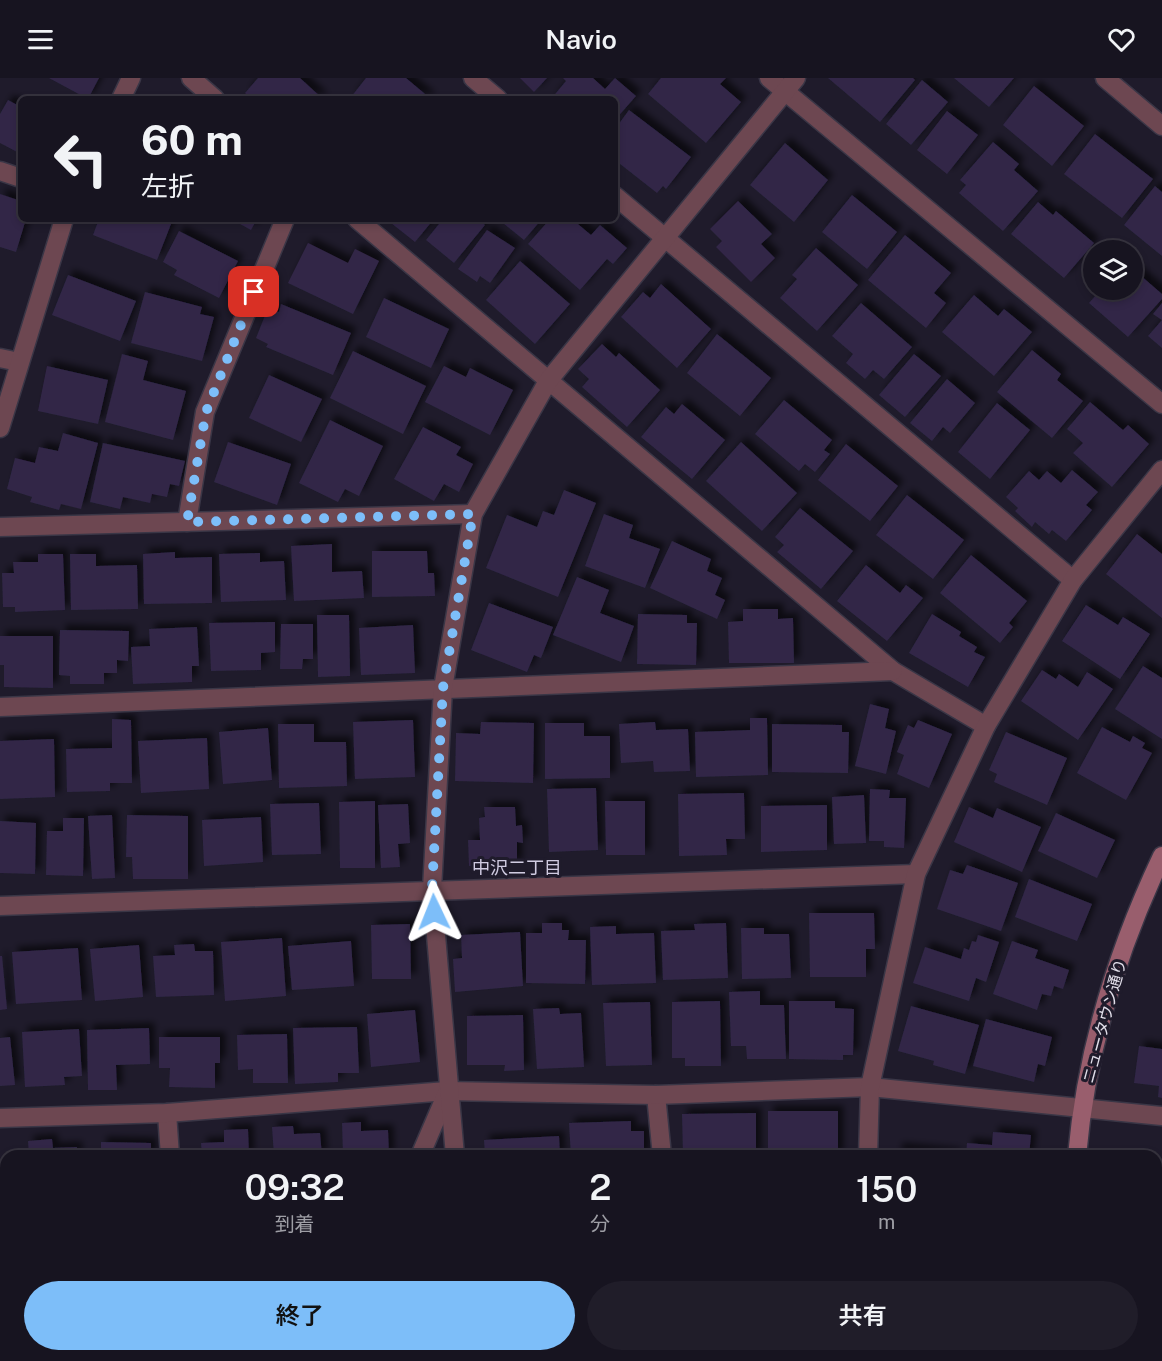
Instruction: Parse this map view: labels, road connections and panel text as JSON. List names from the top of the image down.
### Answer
{
  "streets": {
    "street": ["ニュータウン通り"]
  },
  "districts": ["中沢二丁目"],
  "page": {
    "header": "Navio",
    "turn": ["60 m", "左折"],
    "eta": [
      "09:32",
      "到着",
      "2",
      "分",
      "150",
      "m"
    ],
    "buttons": ["終了", "共有"]
  }
}
